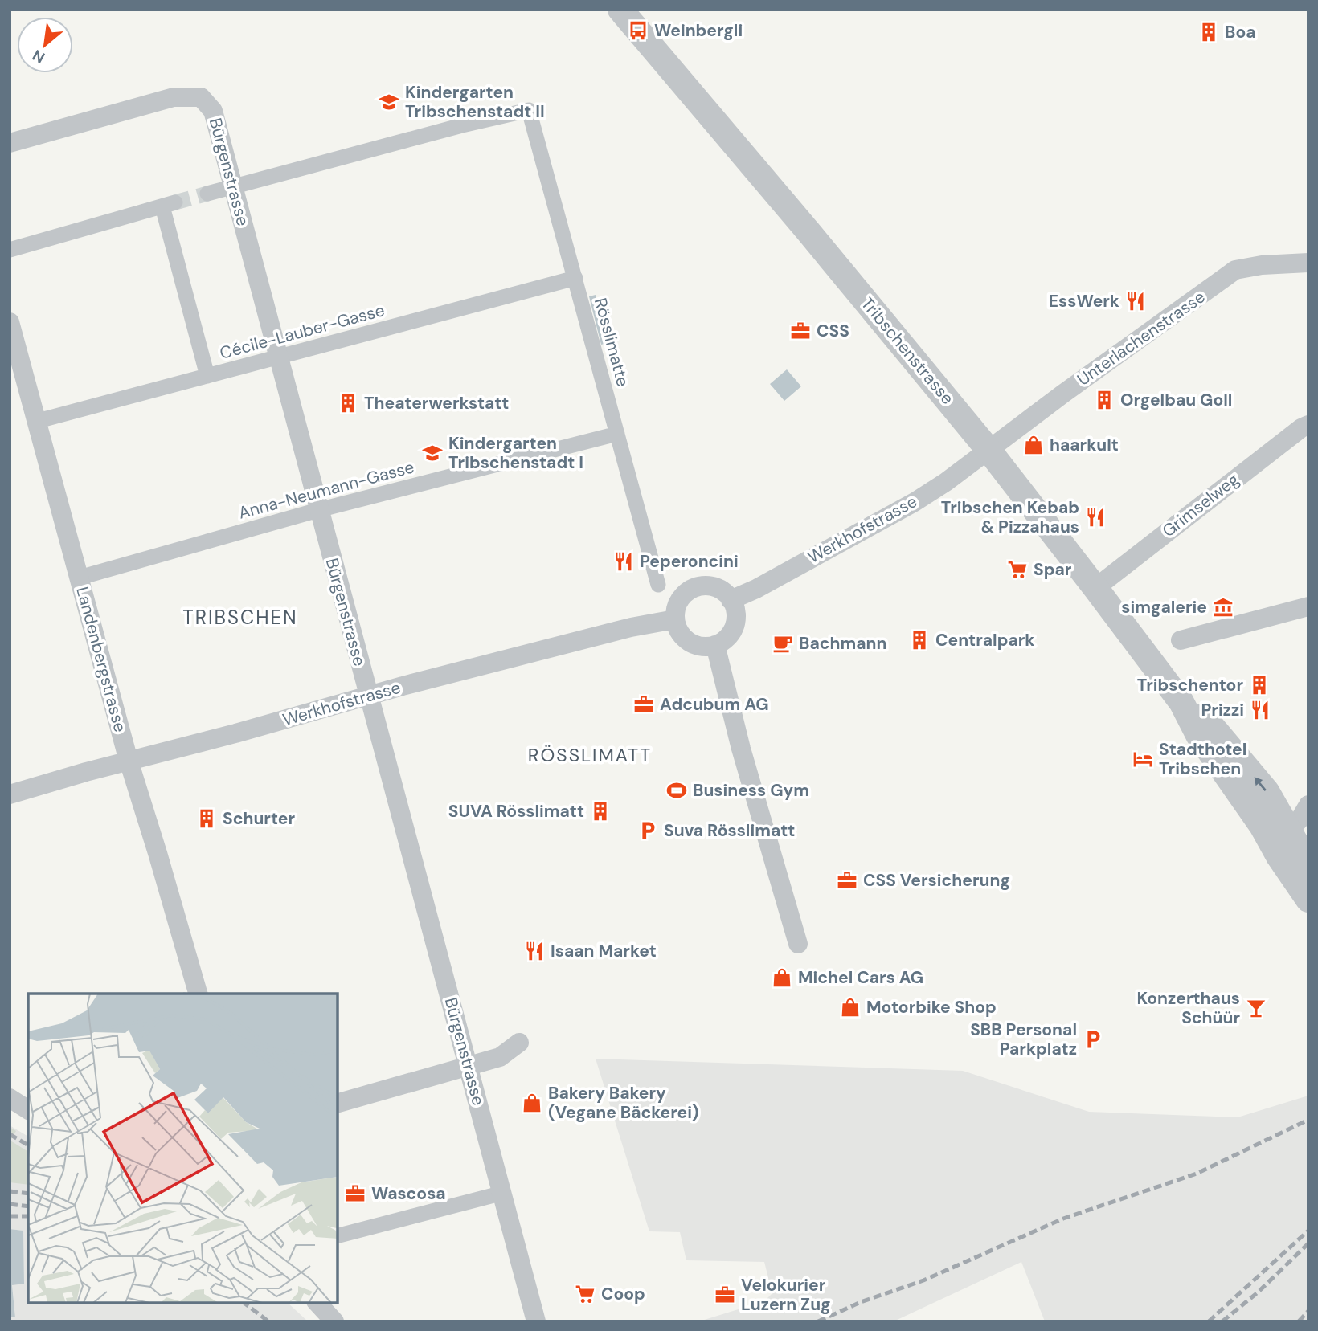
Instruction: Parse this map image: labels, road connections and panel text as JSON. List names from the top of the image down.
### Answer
{
  "streets": {
    "street": [
      "Bürgenstrasse",
      "Cécile-Lauber-Gasse",
      "Unterlachenstrasse",
      "Rösslimatte",
      "Tribschenstrasse",
      "Anna-Neumann-Gasse",
      "Grimselweg",
      "Werkhofstrasse",
      "Landenbergstrasse"
    ]
  },
  "crossings": [
    ["Bürgenstrasse", "Cécile-Lauber-Gasse"],
    ["Bürgenstrasse", "Rösslimatte"],
    ["Bürgenstrasse", "Anna-Neumann-Gasse"],
    ["Bürgenstrasse", "Werkhofstrasse"],
    ["Cécile-Lauber-Gasse", "Rösslimatte"],
    ["Cécile-Lauber-Gasse", "Landenbergstrasse"],
    ["Unterlachenstrasse", "Tribschenstrasse"],
    ["Unterlachenstrasse", "Werkhofstrasse"],
    ["Rösslimatte", "Anna-Neumann-Gasse"],
    ["Tribschenstrasse", "Grimselweg"],
    ["Tribschenstrasse", "Werkhofstrasse"],
    ["Anna-Neumann-Gasse", "Landenbergstrasse"],
    ["Werkhofstrasse", "Landenbergstrasse"]
  ],
  "districts": ["TRIBSCHEN", "RÖSSLIMATT"],
  "places": {
    "bus stop": ["Weinbergli"],
    "building": [
      "Boa",
      "Orgelbau Goll",
      "Theaterwerkstatt",
      "Centralpark",
      "Tribschentor",
      "SUVA Rösslimatt",
      "Schurter"
    ],
    "school or university": ["Kindergarten Tribschenstadt II", "Kindergarten Tribschenstadt I"],
    "restaurant": [
      "EssWerk",
      "Tribschen Kebab & Pizzahaus",
      "Peperoncini",
      "Prizzi",
      "Isaan Market"
    ],
    "office": [
      "CSS",
      "Adcubum AG",
      "CSS Versicherung",
      "Wascosa",
      "Velokurier Luzern Zug"
    ],
    "shop": [
      "haarkult",
      "Michel Cars AG",
      "Motorbike Shop",
      "Bakery Bakery (Vegane Bäckerei)"
    ],
    "supermarket": ["Spar", "Coop"],
    "museum": ["simgalerie"],
    "cafe": ["Bachmann"],
    "hotel": ["Stadthotel Tribschen"],
    "sports": ["Business Gym"],
    "parking": ["Suva Rösslimatt", "SBB Personal Parkplatz"],
    "bar": ["Konzerthaus Schüür"]
  },
  "north": "bottom left"
}
